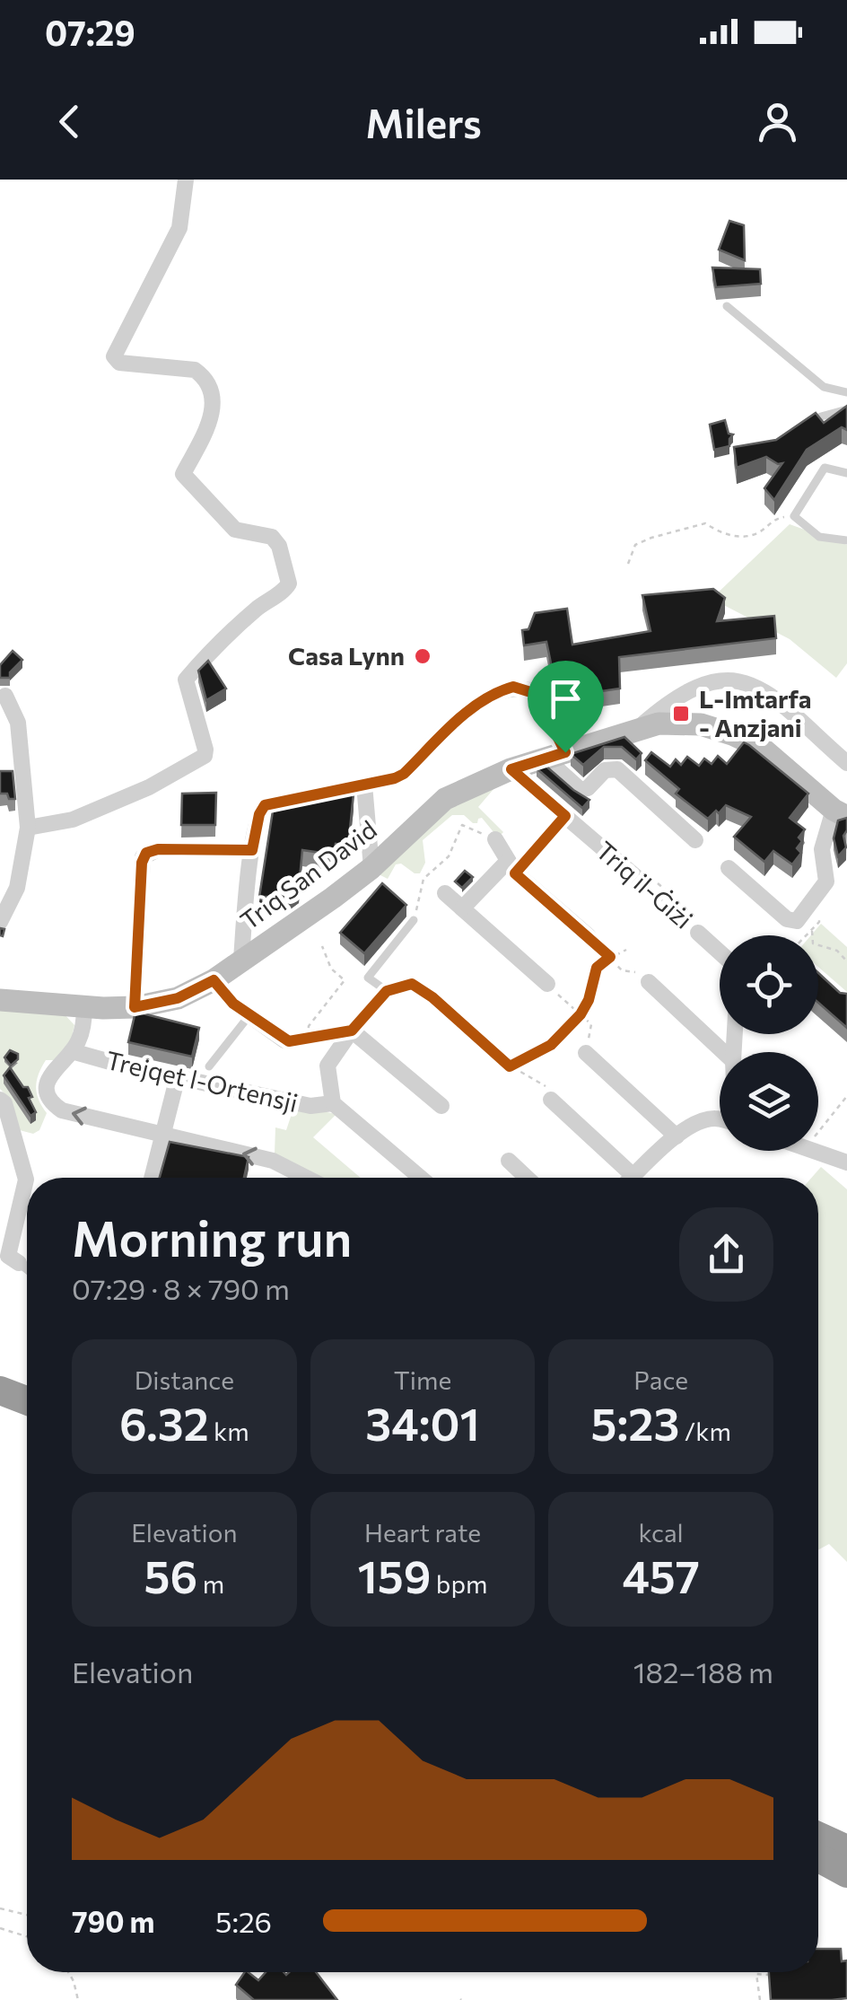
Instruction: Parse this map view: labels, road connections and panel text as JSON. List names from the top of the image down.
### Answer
{
  "streets": {
    "street": ["Triq San David", "Triq il-Ġiżi", "Trejqet l-Ortensji"]
  },
  "crossings": [
    ["Triq San David", "Triq il-Ġiżi"]
  ],
  "places": {
    "other": ["Casa Lynn"],
    "transit": ["L-Imtarfa - Anzjani"]
  },
  "page": {
    "status": "07:29",
    "header": "Milers",
    "heading": ["Morning run", "07:29 · 8 × 790 m"],
    "stats": [
      ["Distance", "6.32 km"],
      ["Time", "34:01"],
      ["Pace", "5:23 /km"],
      ["Elevation", "56 m"],
      ["Heart rate", "159 bpm"],
      ["kcal", "457"]
    ],
    "chart": ["Elevation", "182–188 m"],
    "list": [
      {
        "name": "790 m",
        "note": "5:26"
      }
    ]
  }
}
